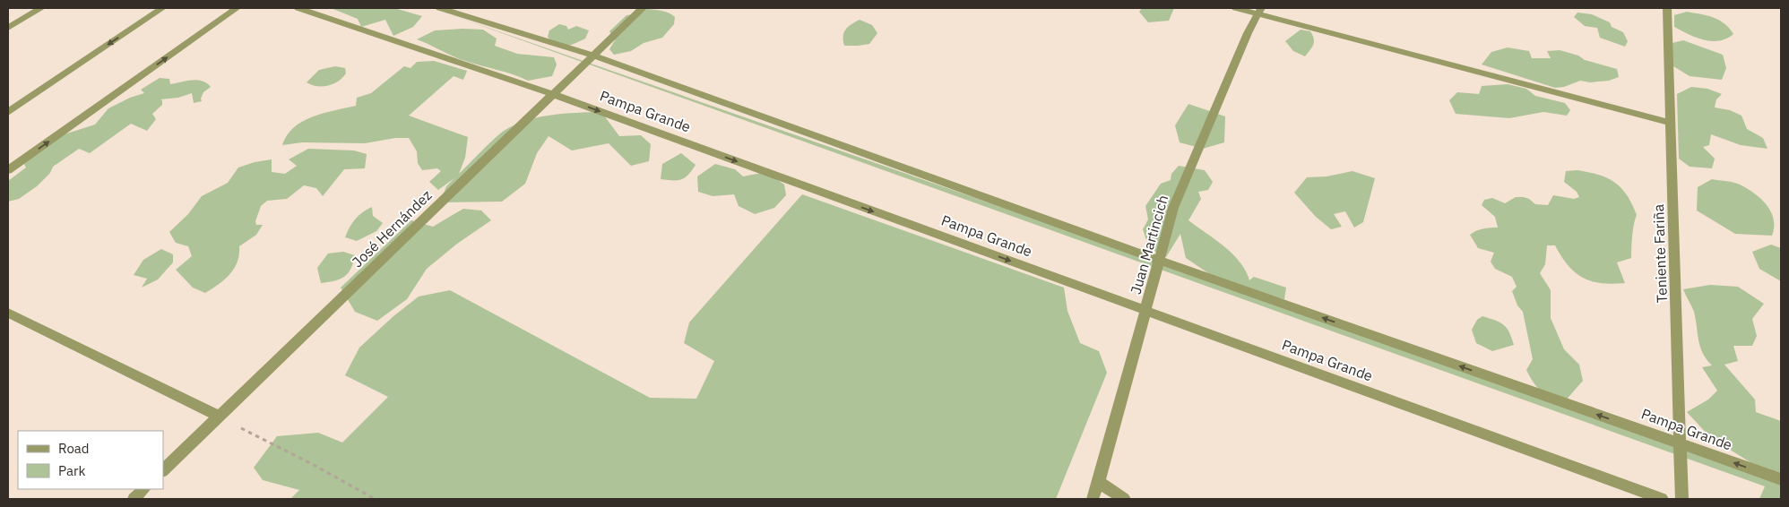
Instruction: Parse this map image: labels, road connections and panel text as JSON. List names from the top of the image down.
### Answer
{
  "streets": {
    "street": [
      "Pampa Grande",
      "José Hernández",
      "Juan Martincich",
      "Teniente Fariña"
    ]
  },
  "crossings": [
    ["Pampa Grande", "José Hernández"],
    ["Pampa Grande", "Juan Martincich"],
    ["Pampa Grande", "Teniente Fariña"]
  ],
  "legend": ["Road", "Park"]
}
